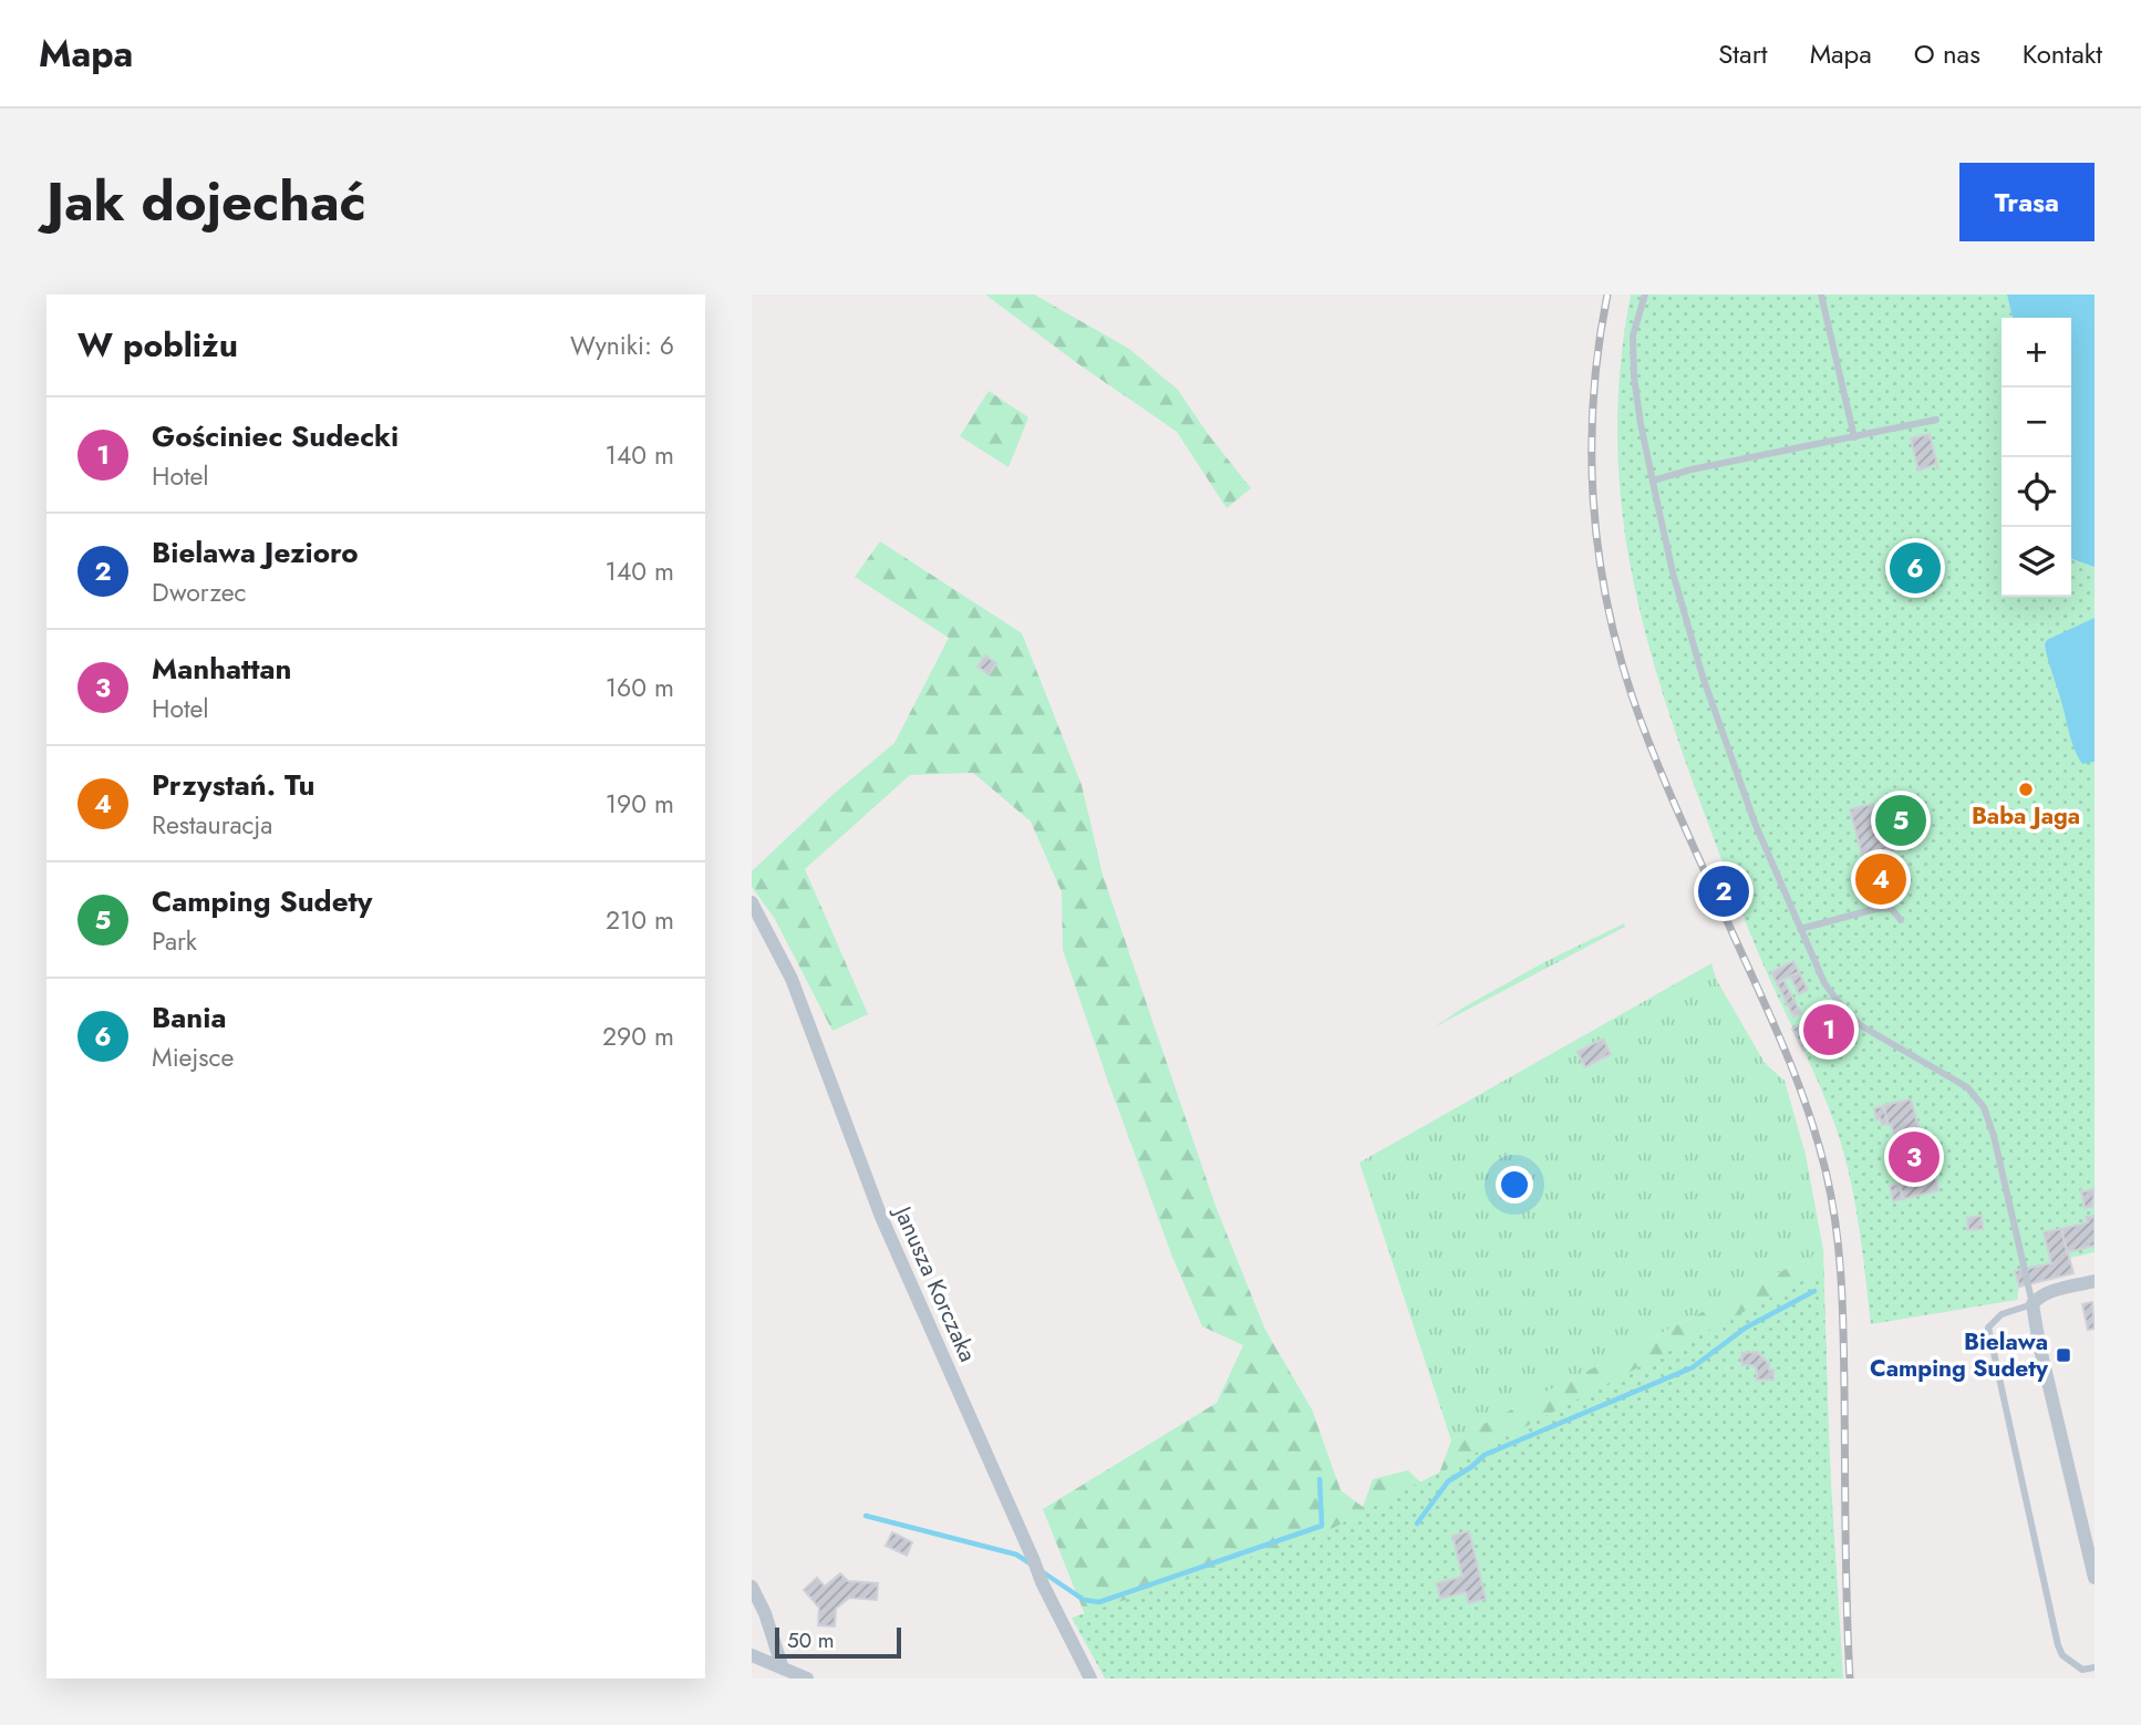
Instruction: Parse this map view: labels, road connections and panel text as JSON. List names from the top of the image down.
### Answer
{
  "streets": {
    "street": ["Janusza Korczaka"]
  },
  "places": {
    "other": ["Baba Jaga"],
    "transit": ["Bielawa Camping Sudety"]
  },
  "scale_bar": "50 m",
  "page": {
    "header": "Mapa",
    "nav": [
      "Start",
      "Mapa",
      "O nas",
      "Kontakt"
    ],
    "title": "Jak dojechać",
    "buttons": "Trasa",
    "heading": ["W pobliżu", "Wyniki: 6"],
    "map_buttons": ["+", "−"],
    "list": [
      {
        "mark": "1",
        "name": "Gościniec Sudecki",
        "note": "Hotel",
        "value": "140 m"
      },
      {
        "mark": "2",
        "name": "Bielawa Jezioro",
        "note": "Dworzec",
        "value": "140 m"
      },
      {
        "mark": "3",
        "name": "Manhattan",
        "note": "Hotel",
        "value": "160 m"
      },
      {
        "mark": "4",
        "name": "Przystań. Tu",
        "note": "Restauracja",
        "value": "190 m"
      },
      {
        "mark": "5",
        "name": "Camping Sudety",
        "note": "Park",
        "value": "210 m"
      },
      {
        "mark": "6",
        "name": "Bania",
        "note": "Miejsce",
        "value": "290 m"
      }
    ],
    "pins": [
      "6",
      "5",
      "4",
      "2",
      "1",
      "3"
    ],
    "scale": "50 m"
  }
}
